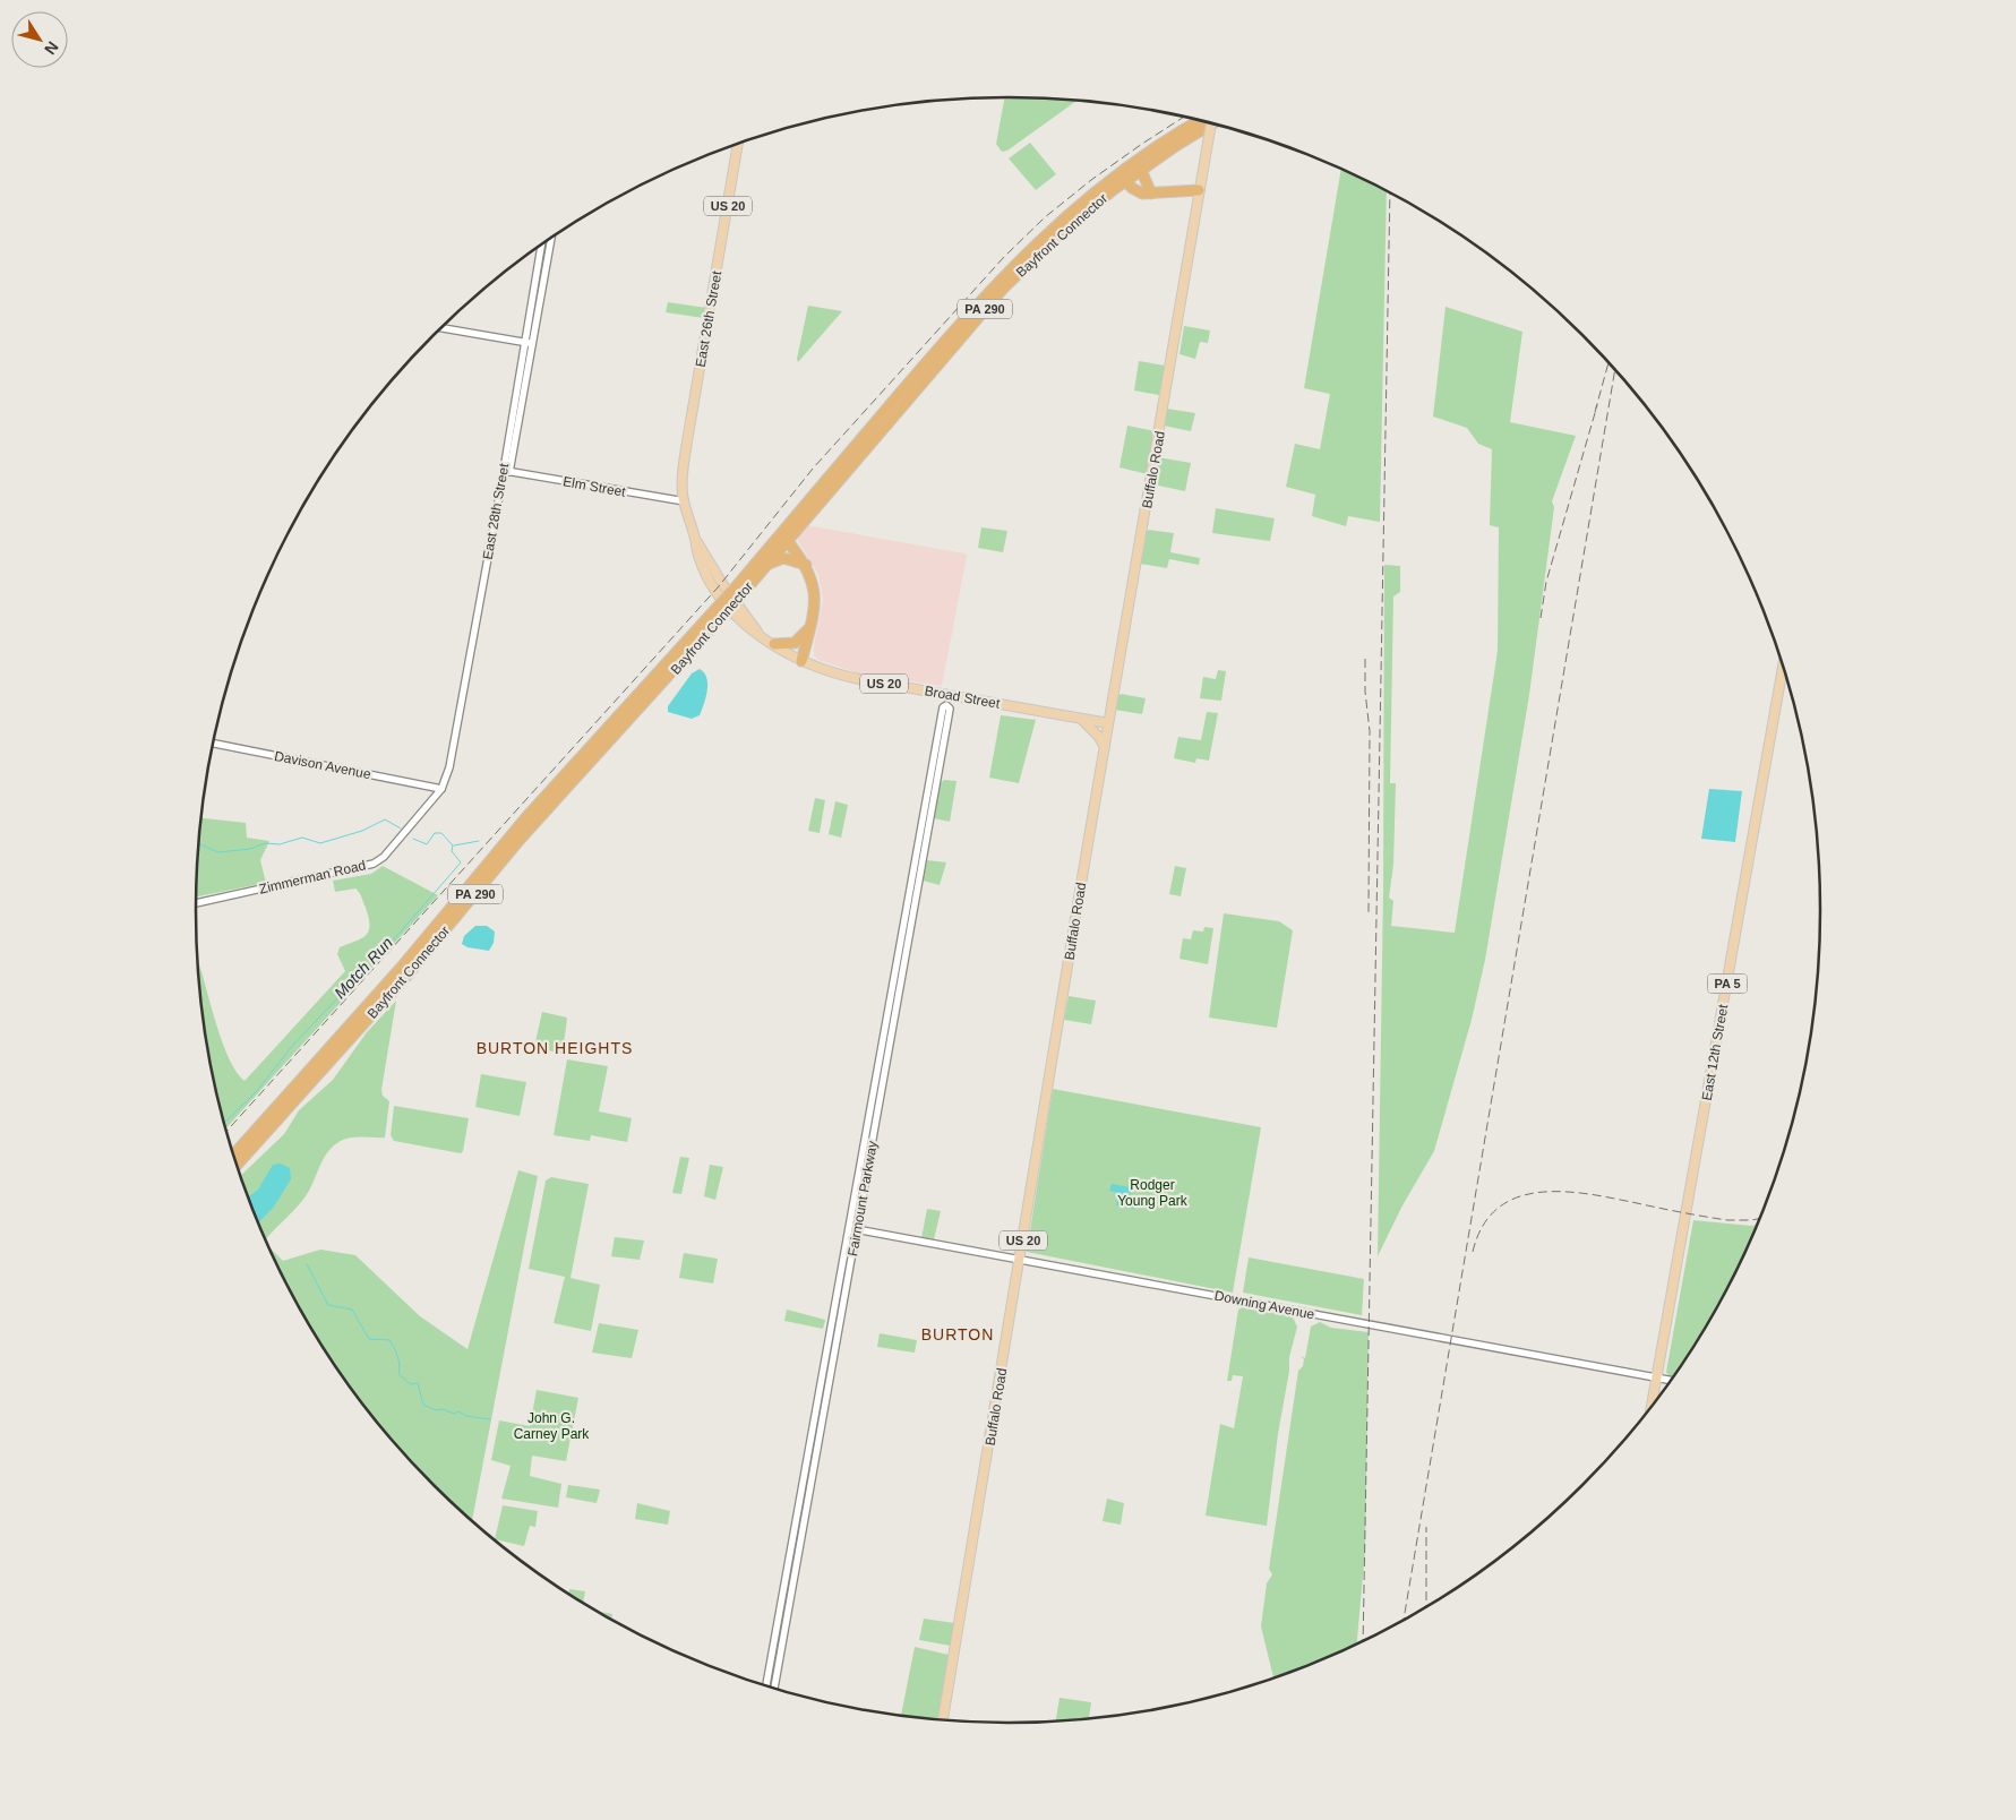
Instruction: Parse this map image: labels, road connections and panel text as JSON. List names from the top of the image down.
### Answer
{
  "streets": {
    "highway": ["Bayfront Connector", "PA 290"],
    "main road": [
      "US 20",
      "East 26th Street",
      "Buffalo Road",
      "Broad Street",
      "PA 5",
      "East 12th Street"
    ],
    "street": [
      "Elm Street",
      "East 28th Street",
      "Davison Avenue",
      "Zimmerman Road",
      "Fairmount Parkway",
      "Downing Avenue"
    ]
  },
  "crossings": [
    ["East 26th Street", "Elm Street"],
    ["East 26th Street", "Broad Street"],
    ["Buffalo Road", "Broad Street"],
    ["Buffalo Road", "Downing Avenue"],
    ["Elm Street", "East 28th Street"],
    ["Elm Street", "Broad Street"],
    ["East 28th Street", "Davison Avenue"],
    ["East 28th Street", "Zimmerman Road"],
    ["Broad Street", "Fairmount Parkway"],
    ["Davison Avenue", "Zimmerman Road"],
    ["East 12th Street", "Downing Avenue"],
    ["Fairmount Parkway", "Downing Avenue"]
  ],
  "districts": ["BURTON HEIGHTS", "BURTON"],
  "water": ["Motch Run"],
  "parks": ["Rodger Young Park", "John G. Carney Park"],
  "north": "bottom right"
}
